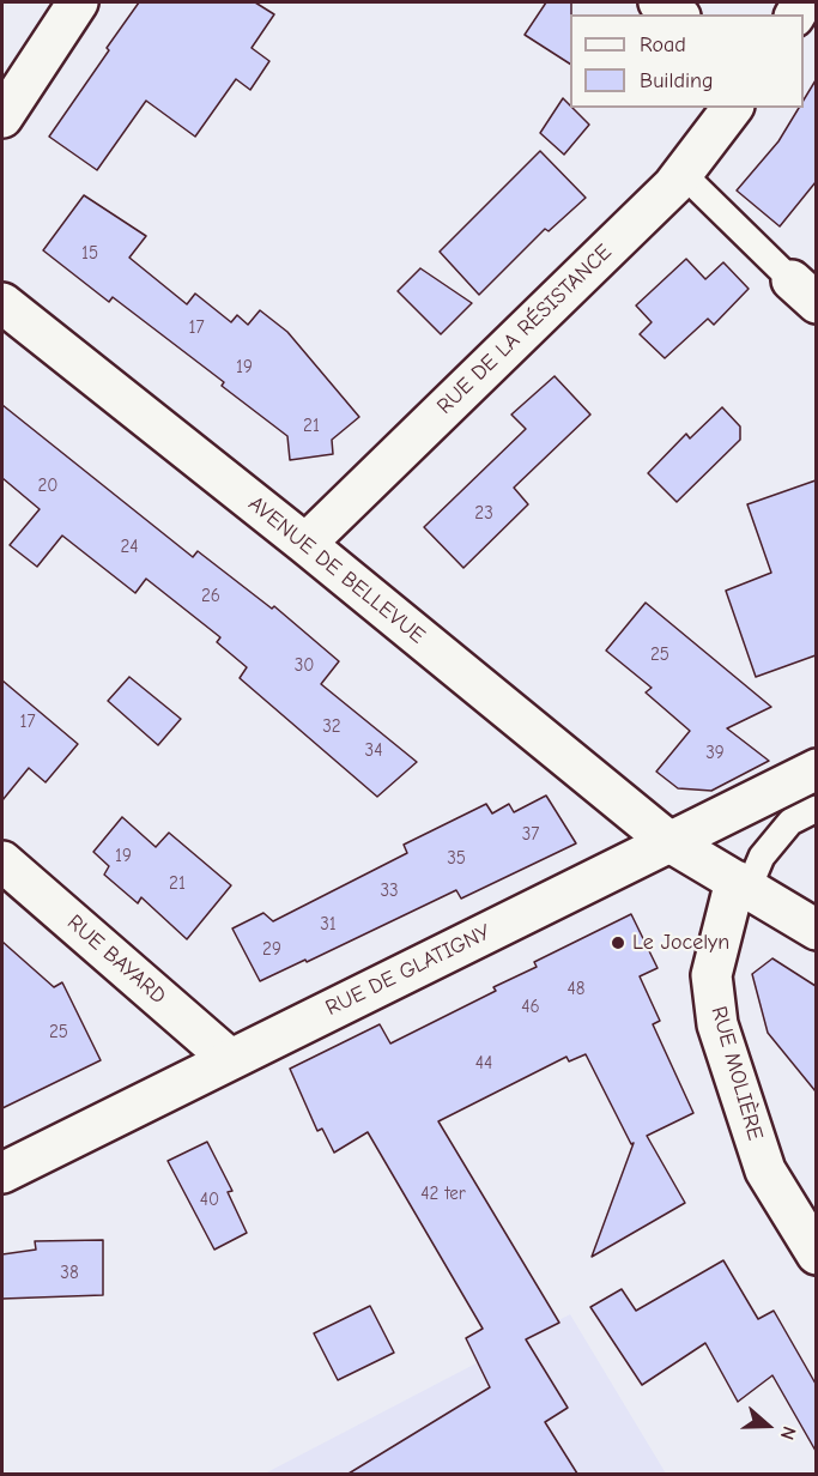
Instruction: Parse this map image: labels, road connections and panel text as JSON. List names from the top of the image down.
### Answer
{
  "streets": {
    "street": [
      "RUE DE LA RÉSISTANCE",
      "AVENUE DE BELLEVUE",
      "RUE BAYARD",
      "RUE DE GLATIGNY",
      "RUE MOLIÈRE"
    ]
  },
  "crossings": [
    ["RUE DE LA RÉSISTANCE", "AVENUE DE BELLEVUE"],
    ["AVENUE DE BELLEVUE", "RUE DE GLATIGNY"],
    ["AVENUE DE BELLEVUE", "RUE MOLIÈRE"],
    ["RUE BAYARD", "RUE DE GLATIGNY"]
  ],
  "places": ["Le Jocelyn"],
  "house_numbers": [
    "15",
    "17",
    "19",
    "21",
    "20",
    "23",
    "24",
    "26",
    "25",
    "30",
    "17",
    "32",
    "34",
    "39",
    "37",
    "19",
    "35",
    "21",
    "33",
    "31",
    "29",
    "48",
    "46",
    "25",
    "44",
    "42 ter",
    "40",
    "38"
  ],
  "legend": ["Road", "Building"],
  "north": "right"
}
